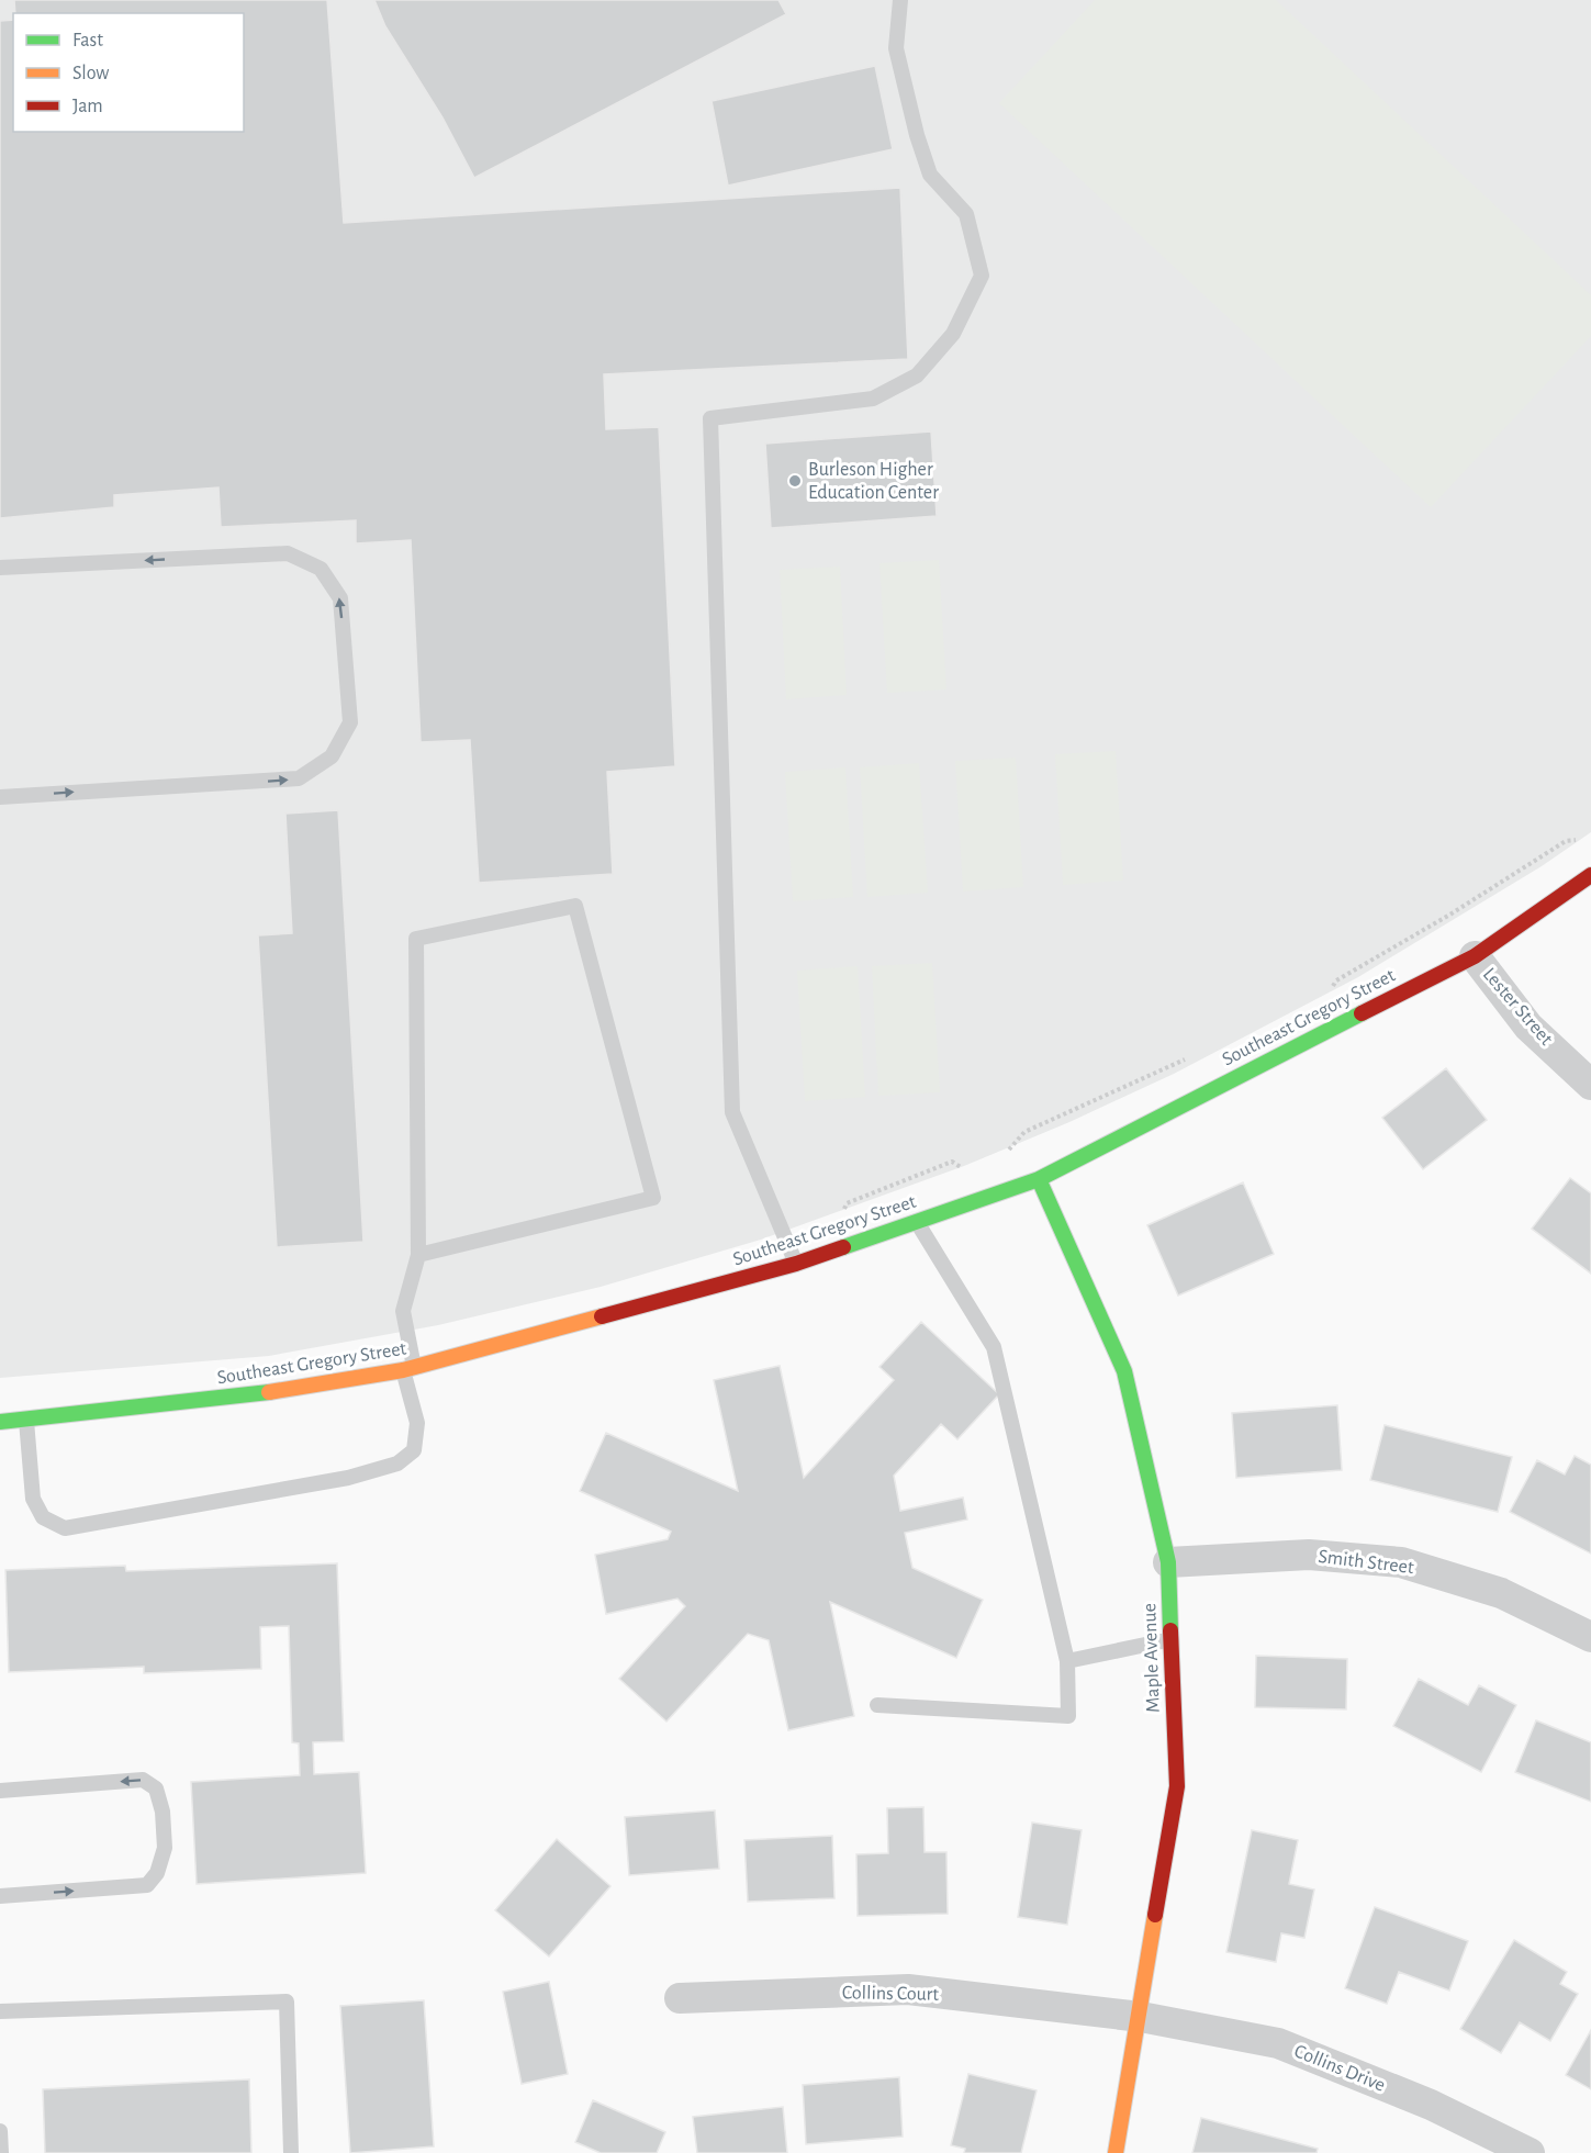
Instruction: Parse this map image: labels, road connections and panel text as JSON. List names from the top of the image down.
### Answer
{
  "streets": {
    "street": [
      "Lester Street",
      "Southeast Gregory Street",
      "Smith Street",
      "Maple Avenue",
      "Collins Court",
      "Collins Drive"
    ]
  },
  "crossings": [
    ["Lester Street", "Southeast Gregory Street"],
    ["Southeast Gregory Street", "Maple Avenue"],
    ["Smith Street", "Maple Avenue"],
    ["Maple Avenue", "Collins Court"],
    ["Maple Avenue", "Collins Drive"],
    ["Collins Court", "Collins Drive"]
  ],
  "places": ["Burleson Higher Education Center"],
  "legend": ["Fast", "Slow", "Jam"]
}
